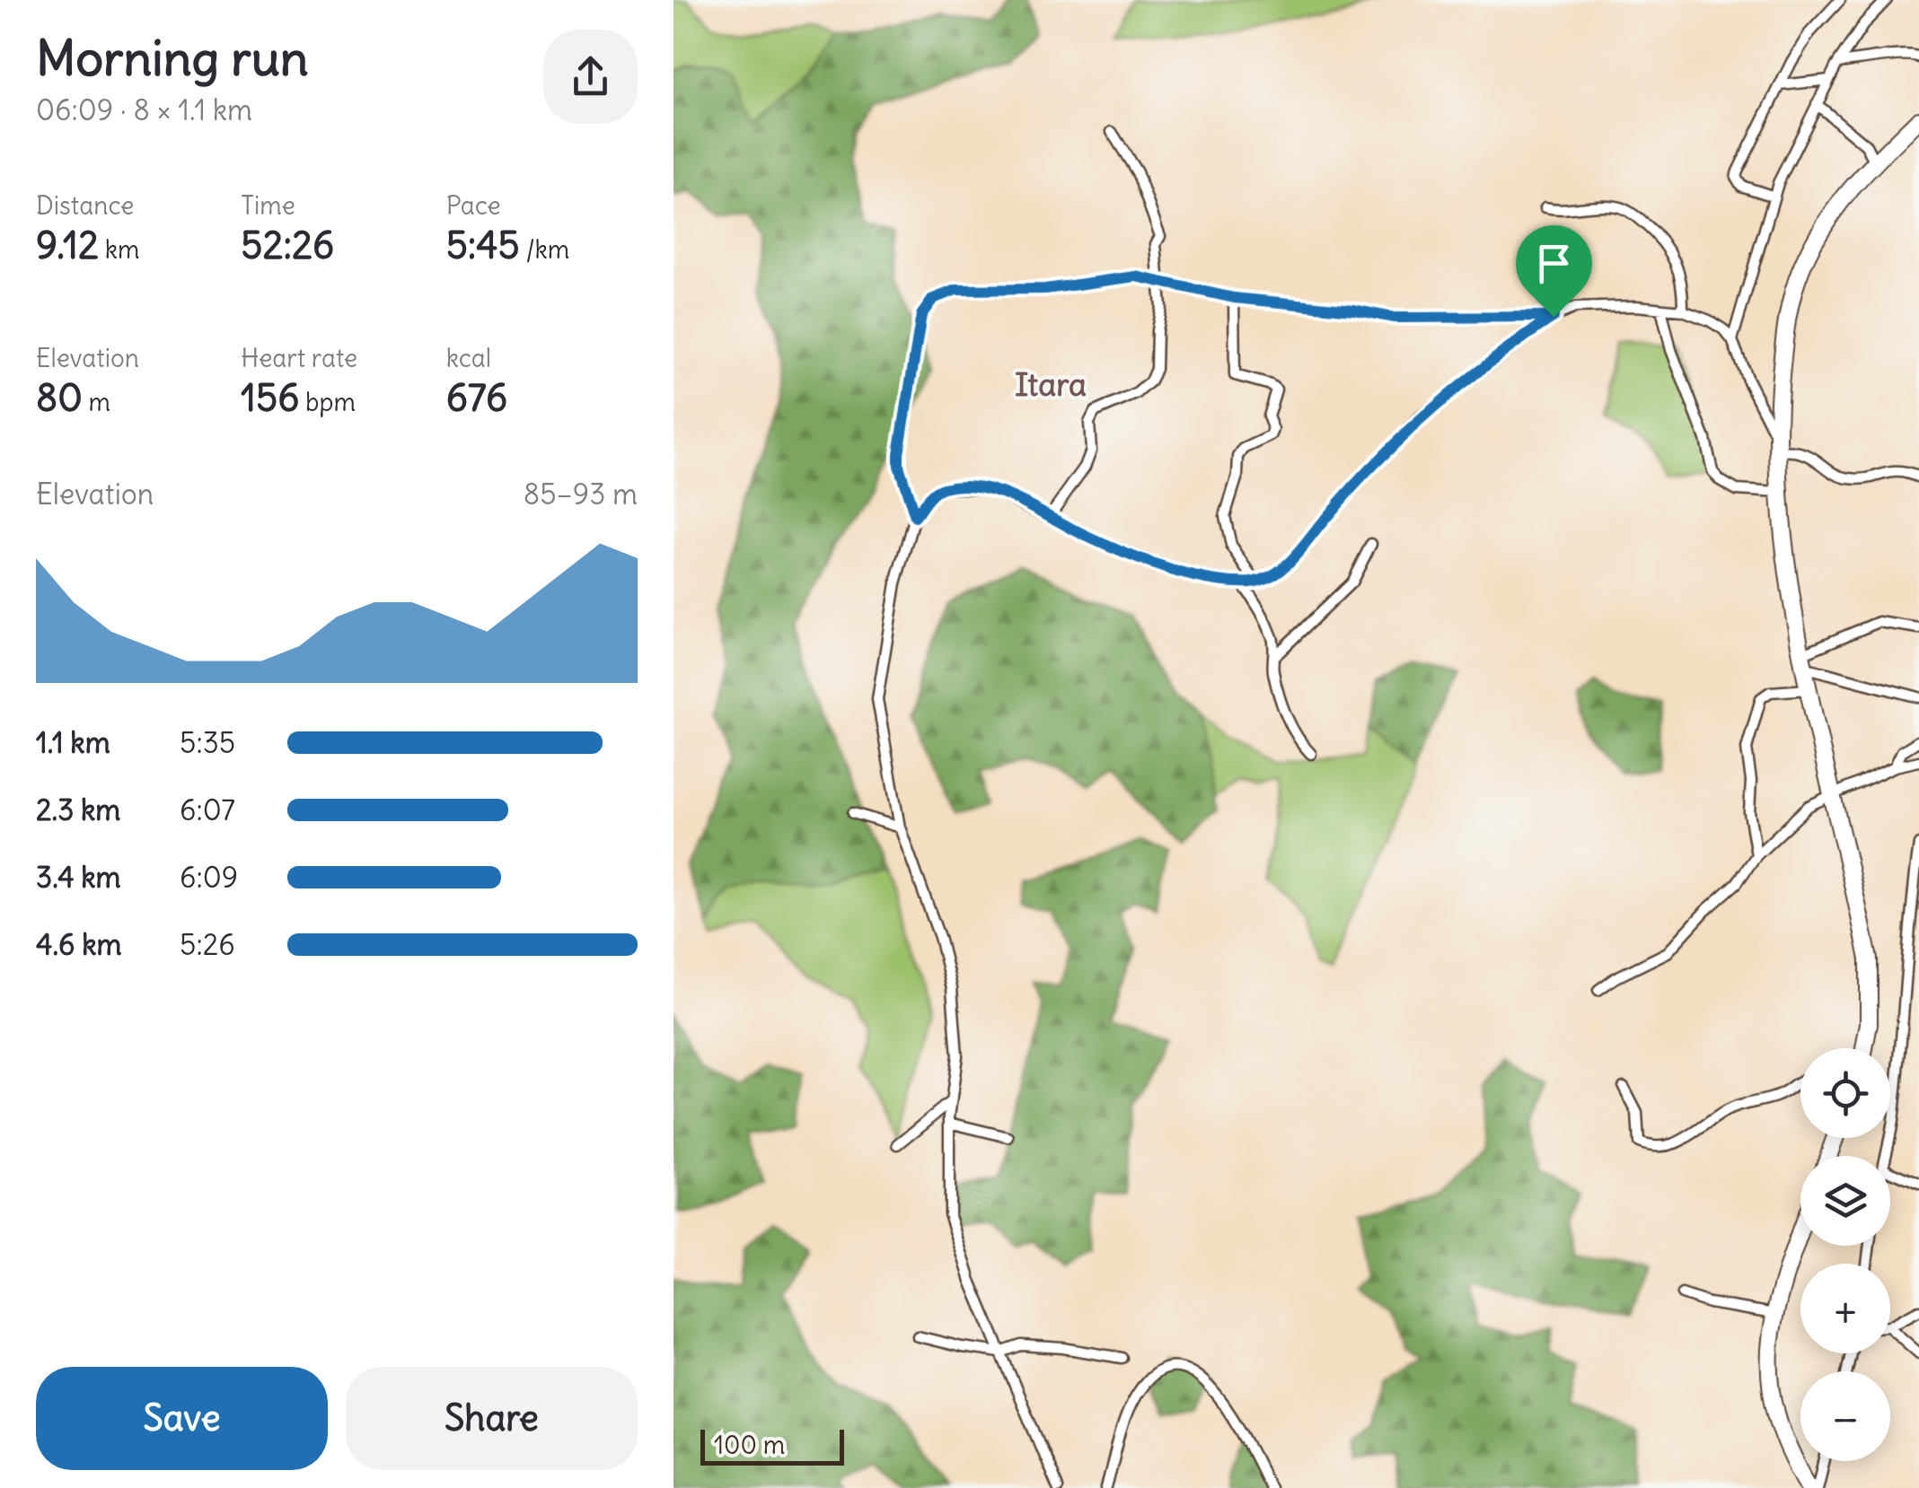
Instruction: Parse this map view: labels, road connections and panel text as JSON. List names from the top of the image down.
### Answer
{
  "districts": ["Itara"],
  "scale_bar": "100 m",
  "page": {
    "heading": ["Morning run", "06:09 · 8 × 1.1 km"],
    "stats": [
      ["Distance", "9.12 km"],
      ["Time", "52:26"],
      ["Pace", "5:45 /km"],
      ["Elevation", "80 m"],
      ["Heart rate", "156 bpm"],
      ["kcal", "676"]
    ],
    "chart": ["Elevation", "85–93 m"],
    "list": [
      {
        "name": "1.1 km",
        "note": "5:35"
      },
      {
        "name": "2.3 km",
        "note": "6:07"
      },
      {
        "name": "3.4 km",
        "note": "6:09"
      },
      {
        "name": "4.6 km",
        "note": "5:26"
      }
    ],
    "map_buttons": ["+", "−"],
    "buttons": ["Save", "Share"],
    "scale": "100 m"
  }
}
